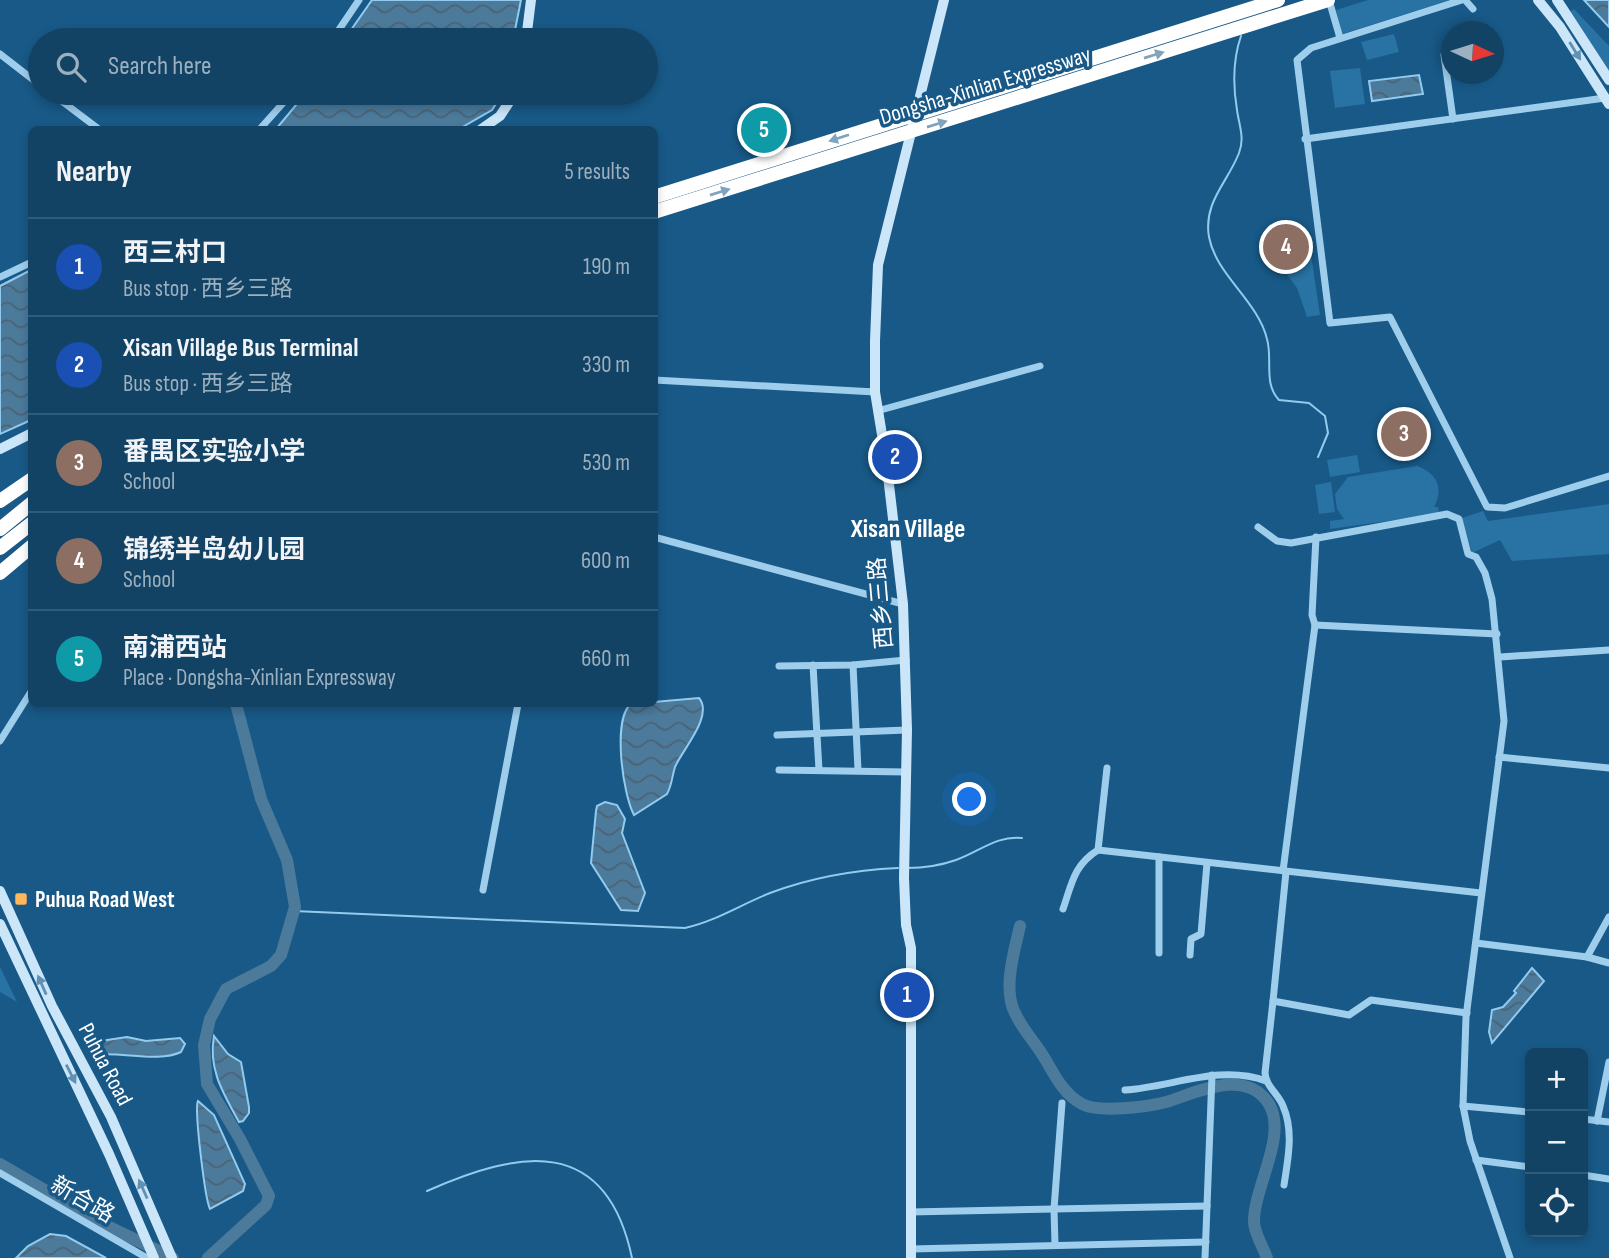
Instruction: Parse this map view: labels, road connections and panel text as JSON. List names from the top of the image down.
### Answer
{
  "streets": {
    "highway": ["Dongsha-Xinlian Expressway"],
    "street": ["西乡三路", "Puhua Road", "新合路"]
  },
  "crossings": [
    ["Puhua Road", "新合路"]
  ],
  "districts": ["Xisan Village"],
  "places": {
    "transit": ["Puhua Road West"]
  },
  "north": "right",
  "page": {
    "search": "Search here",
    "pins": [
      "5",
      "4",
      "3",
      "2",
      "1"
    ],
    "heading": ["Nearby", "5 results"],
    "list": [
      {
        "mark": "1",
        "name": "西三村口",
        "note": "Bus stop · 西乡三路",
        "value": "190 m"
      },
      {
        "mark": "2",
        "name": "Xisan Village Bus Terminal",
        "note": "Bus stop · 西乡三路",
        "value": "330 m"
      },
      {
        "mark": "3",
        "name": "番禺区实验小学",
        "note": "School",
        "value": "530 m"
      },
      {
        "mark": "4",
        "name": "锦绣半岛幼儿园",
        "note": "School",
        "value": "600 m"
      },
      {
        "mark": "5",
        "name": "南浦西站",
        "note": "Place · Dongsha-Xinlian Expressway",
        "value": "660 m"
      }
    ],
    "map_buttons": ["+", "−"]
  }
}
